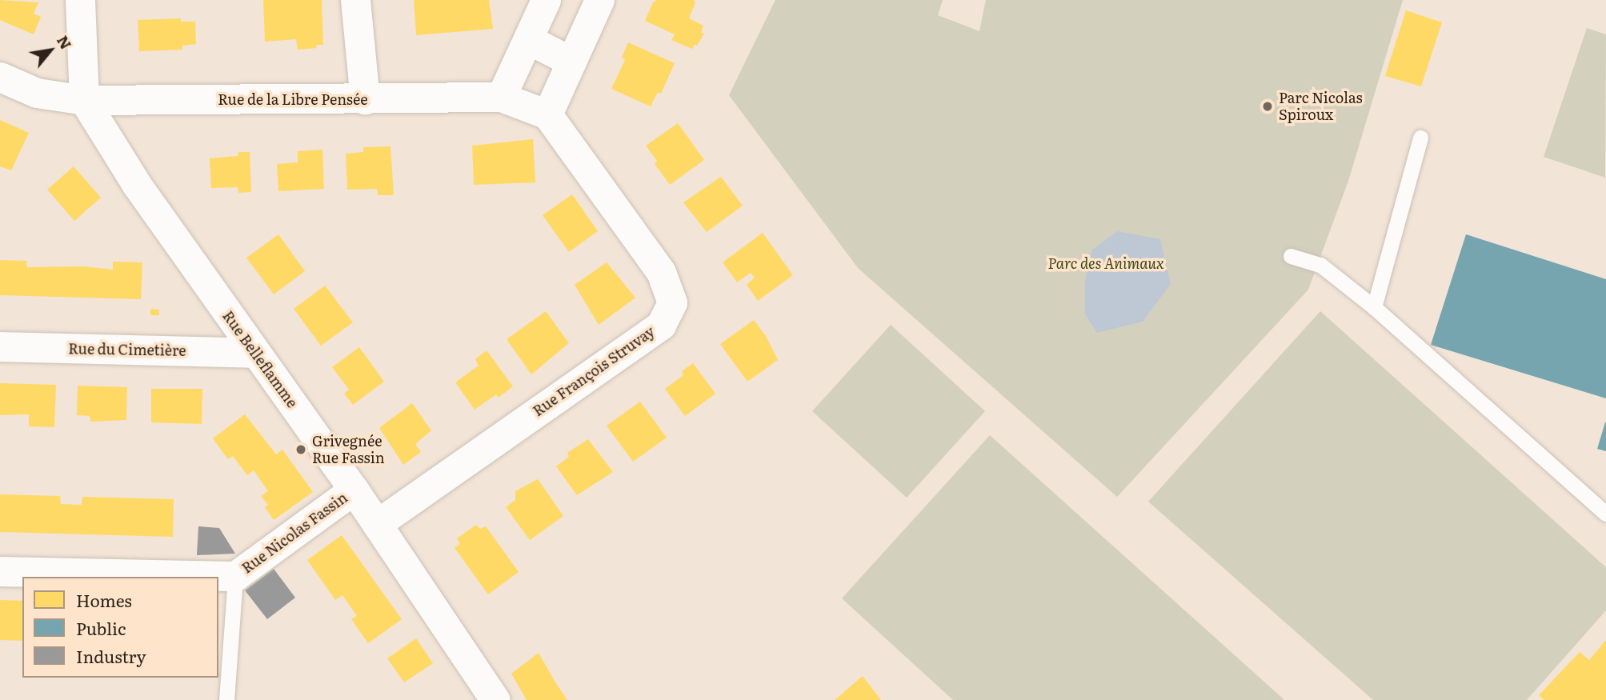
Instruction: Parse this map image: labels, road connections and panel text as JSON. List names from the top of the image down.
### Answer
{
  "streets": {
    "street": [
      "Rue de la Libre Pensée",
      "Rue du Cimetière",
      "Rue Belleflamme",
      "Rue François Struvay",
      "Rue Nicolas Fassin"
    ]
  },
  "crossings": [
    ["Rue de la Libre Pensée", "Rue Belleflamme"],
    ["Rue du Cimetière", "Rue Belleflamme"],
    ["Rue Belleflamme", "Rue François Struvay"],
    ["Rue Belleflamme", "Rue Nicolas Fassin"]
  ],
  "parks": ["Parc des Animaux"],
  "places": ["Parc Nicolas Spiroux", "Grivegnée Rue Fassin"],
  "legend": ["Homes", "Public", "Industry"],
  "north": "top right"
}
